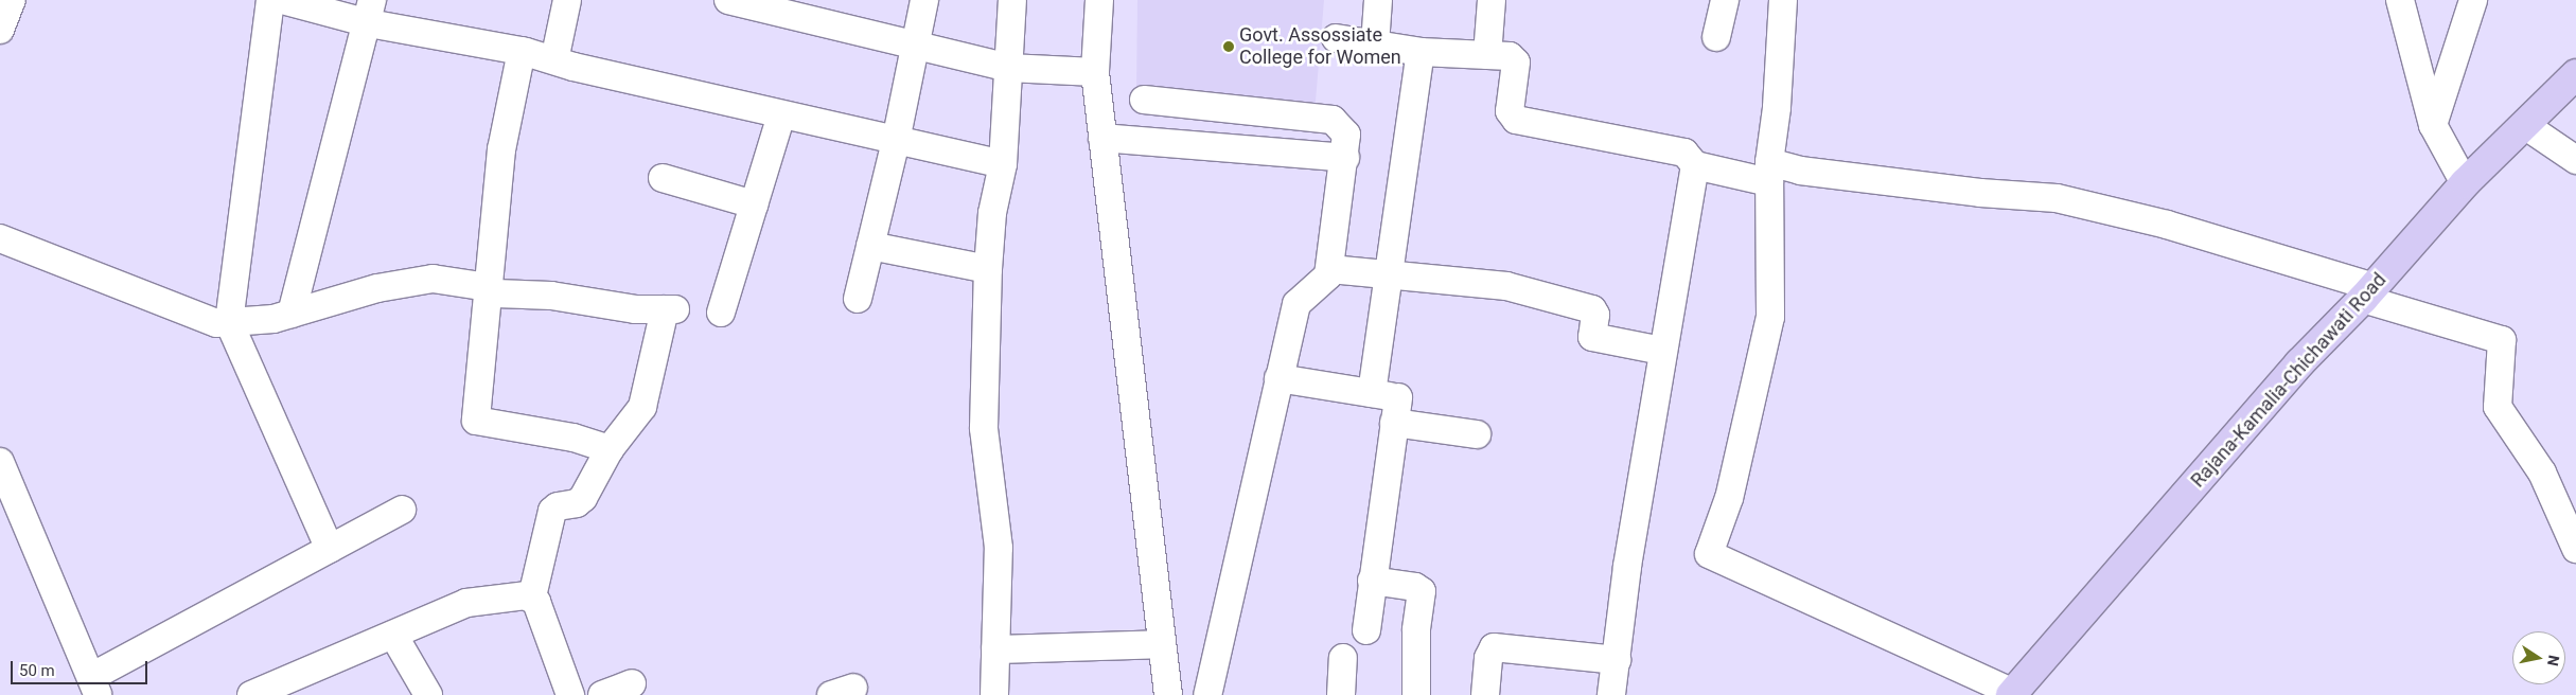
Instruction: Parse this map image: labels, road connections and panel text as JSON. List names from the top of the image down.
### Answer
{
  "streets": {
    "main road": ["Rajana-Kamalia-Chichawati Road"]
  },
  "places": ["Govt. Assossiate College for Women"],
  "scale_bar": "50 m",
  "north": "right"
}
